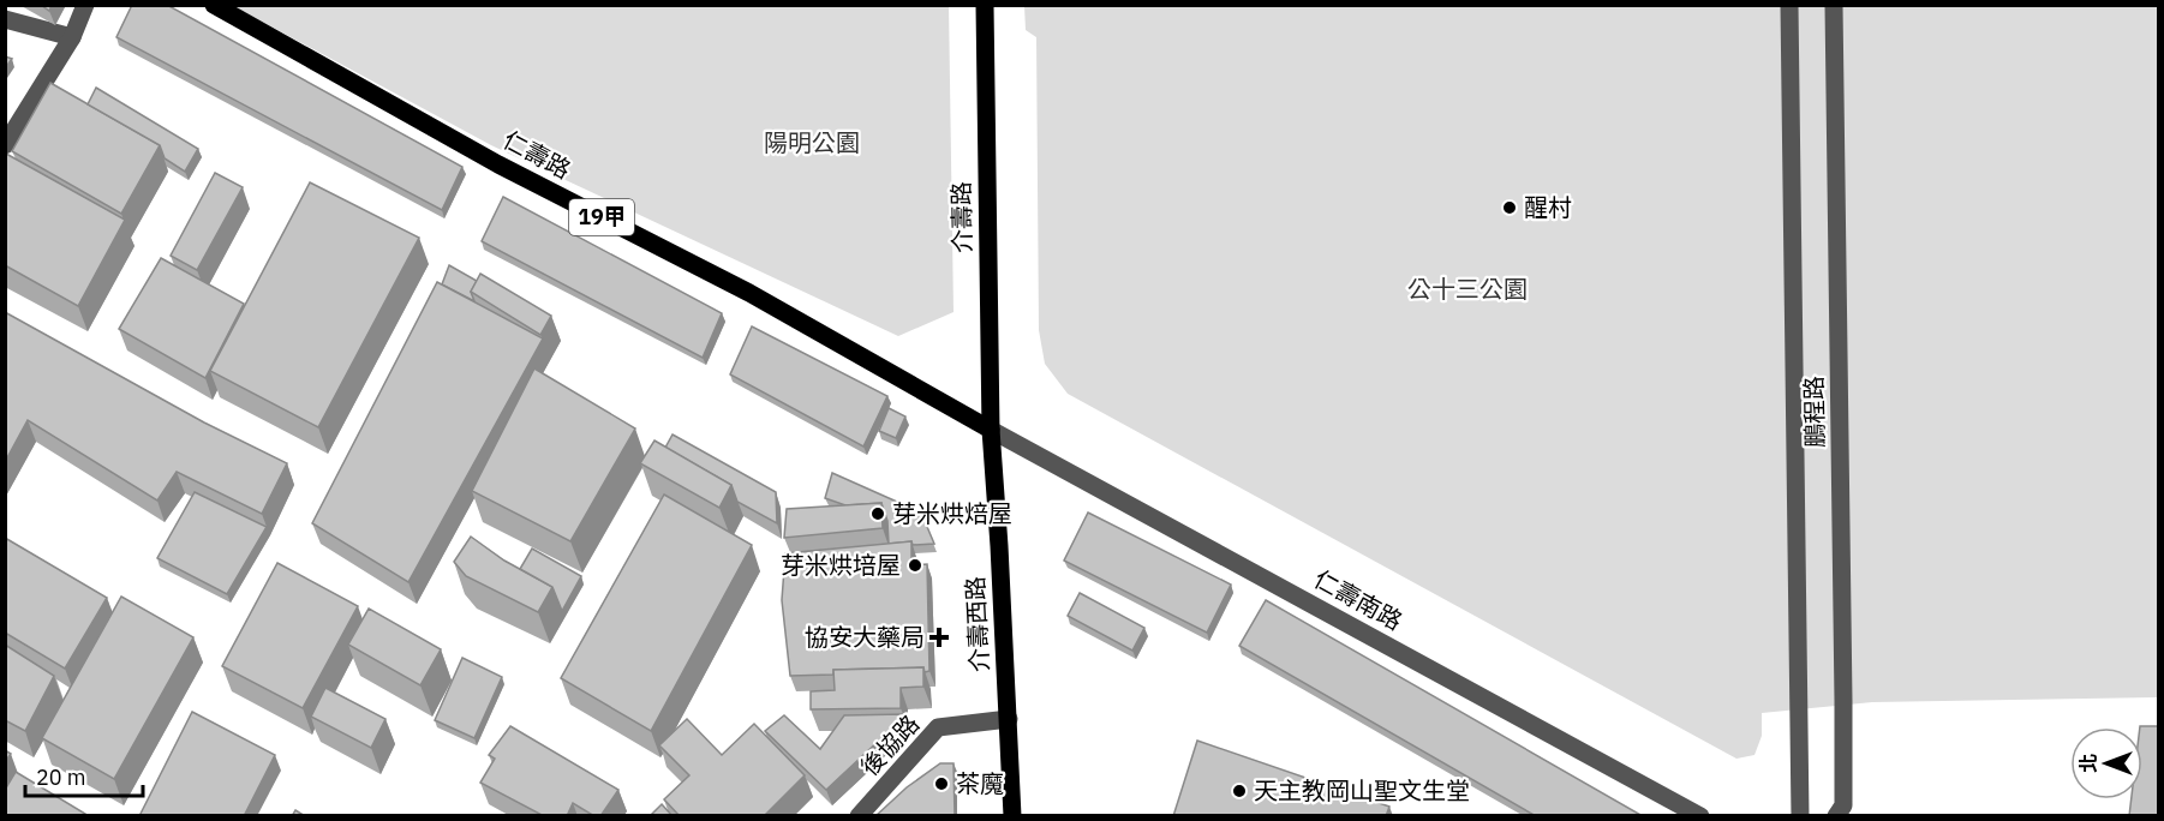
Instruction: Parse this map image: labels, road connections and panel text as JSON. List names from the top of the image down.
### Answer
{
  "streets": {
    "main road": [
      "仁壽路",
      "19甲",
      "介壽路",
      "介壽西路"
    ],
    "street": ["鵬程路", "仁壽南路", "後協路"]
  },
  "crossings": [
    ["仁壽路", "介壽路"],
    ["仁壽路", "仁壽南路"],
    ["仁壽路", "介壽西路"],
    ["介壽路", "仁壽南路"],
    ["介壽路", "介壽西路"],
    ["仁壽南路", "介壽西路"],
    ["介壽西路", "後協路"]
  ],
  "parks": ["陽明公園", "公十三公園"],
  "places": {
    "other": [
      "醒村",
      "芽米烘焙屋",
      "芽米烘培屋",
      "茶魔",
      "天主教岡山聖文生堂"
    ],
    "health": ["協安大藥局"]
  },
  "scale_bar": "20 m",
  "north": "left"
}
